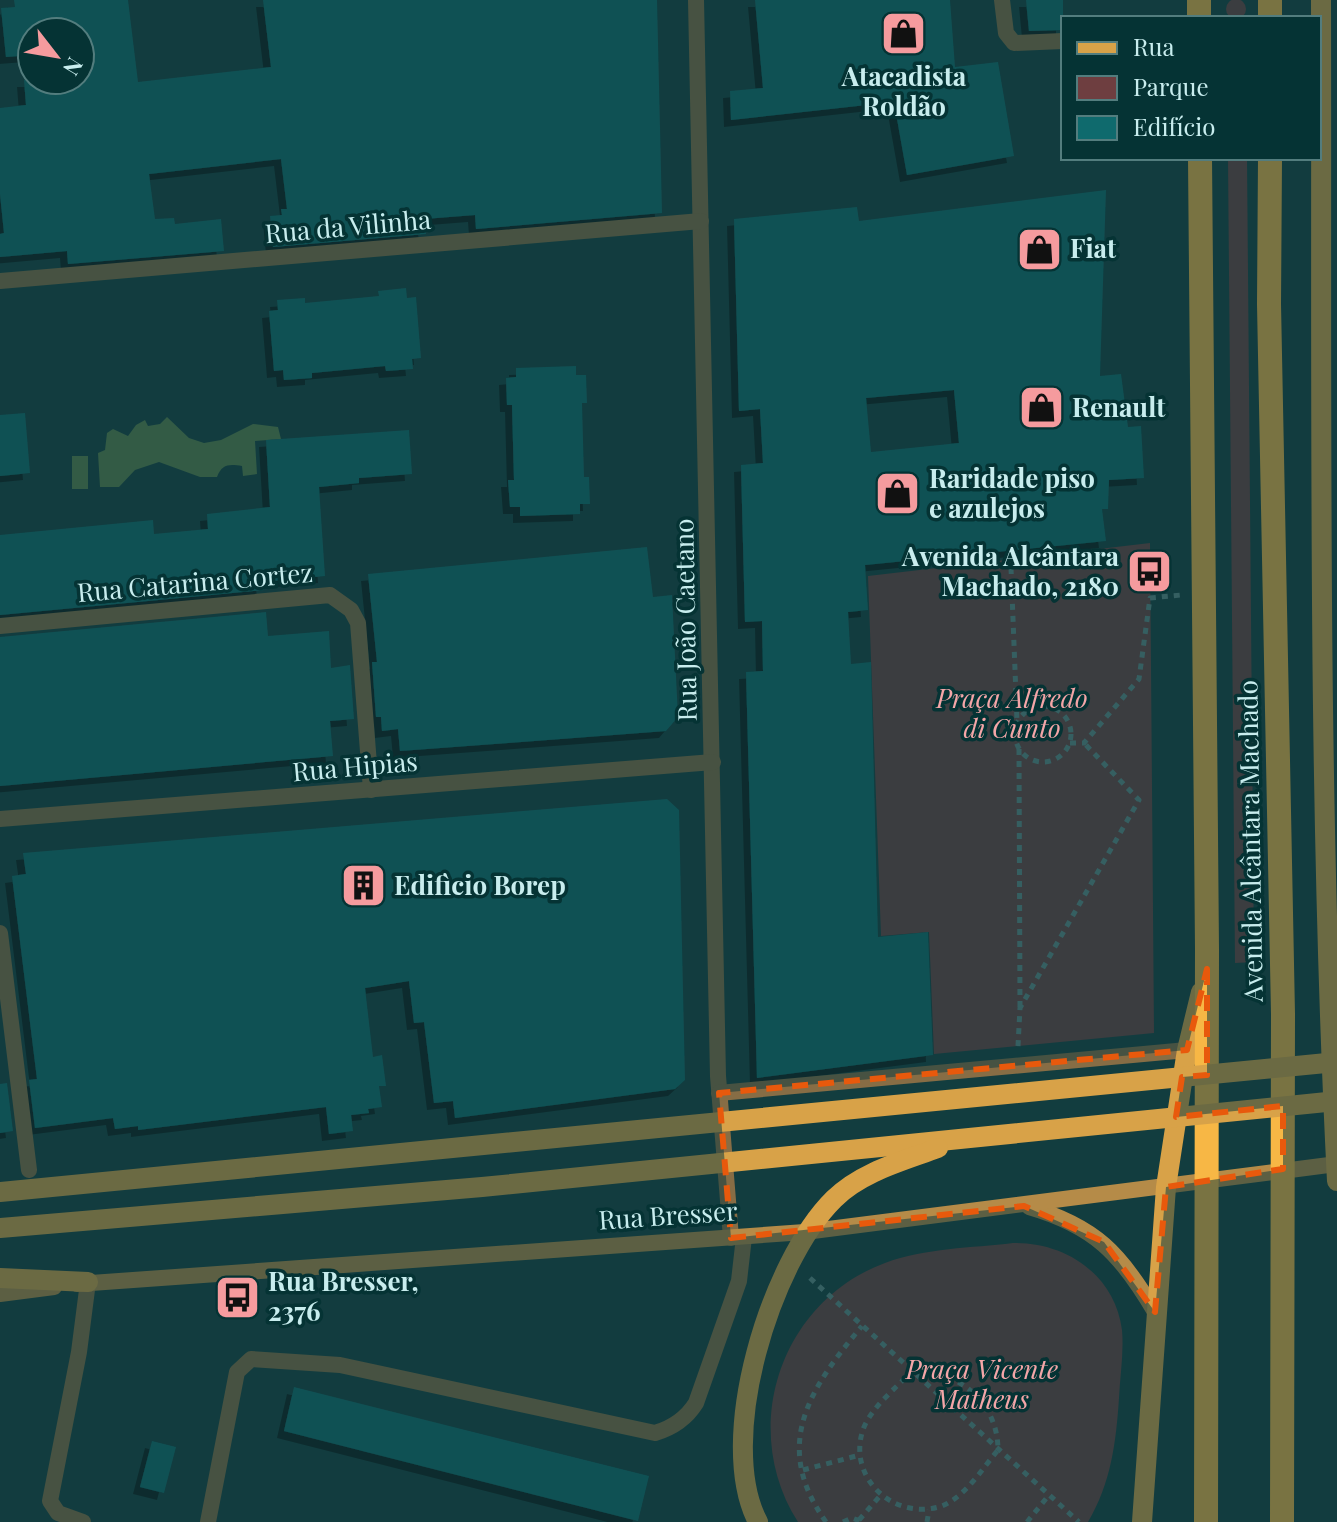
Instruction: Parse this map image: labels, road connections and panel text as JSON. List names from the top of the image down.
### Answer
{
  "streets": {
    "highway": ["Avenida Alcântara Machado"],
    "main road": ["Rua Bresser"],
    "street": [
      "Rua da Vilinha",
      "Rua Catarina Cortez",
      "Rua João Caetano",
      "Rua Hipias"
    ]
  },
  "crossings": [
    ["Rua da Vilinha", "Rua João Caetano"],
    ["Rua Catarina Cortez", "Rua Hipias"],
    ["Rua João Caetano", "Rua Hipias"],
    ["Rua João Caetano", "Rua Bresser"],
    ["Avenida Alcântara Machado", "Rua Bresser"]
  ],
  "parks": ["Praça Alfredo di Cunto", "Praça Vicente Matheus"],
  "places": {
    "shop": [
      "Atacadista Roldão",
      "Fiat",
      "Renault",
      "Raridade piso e azulejos"
    ],
    "bus stop": ["Avenida Alcântara Machado, 2180", "Rua Bresser, 2376"],
    "building": ["Edifìcio Borep"]
  },
  "legend": ["Rua", "Parque", "Edifício"],
  "north": "bottom right"
}
